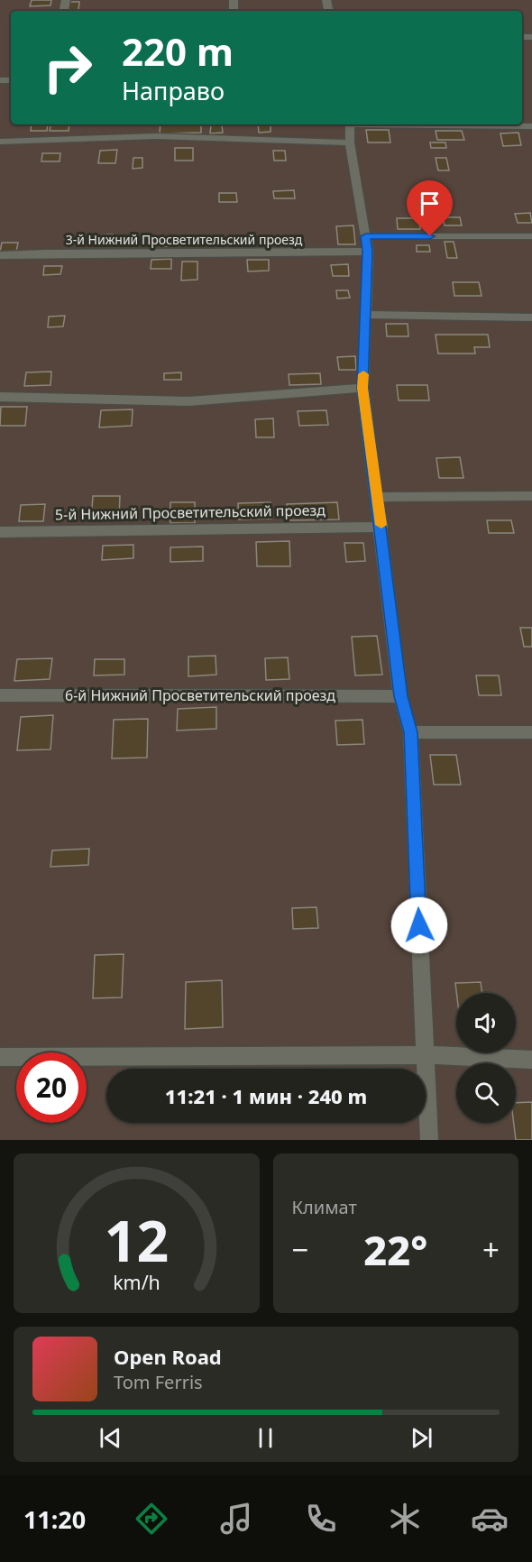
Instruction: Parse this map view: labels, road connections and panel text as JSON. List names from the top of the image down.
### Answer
{
  "streets": {
    "lane": ["3-й Нижний Просветительский проезд", "5-й Нижний Просветительский проезд", "6-й Нижний Просветительский проезд"]
  },
  "page": {
    "turn": ["220 m", "Направо"],
    "limit": "20",
    "trip": "11:21 · 1 мин · 240 m",
    "tile": "Климат",
    "heat": ["−", "22°", "+"],
    "song": ["Open Road", "Tom Ferris"],
    "tabs": "11:20",
    "gauge": ["12", "km/h"]
  }
}
